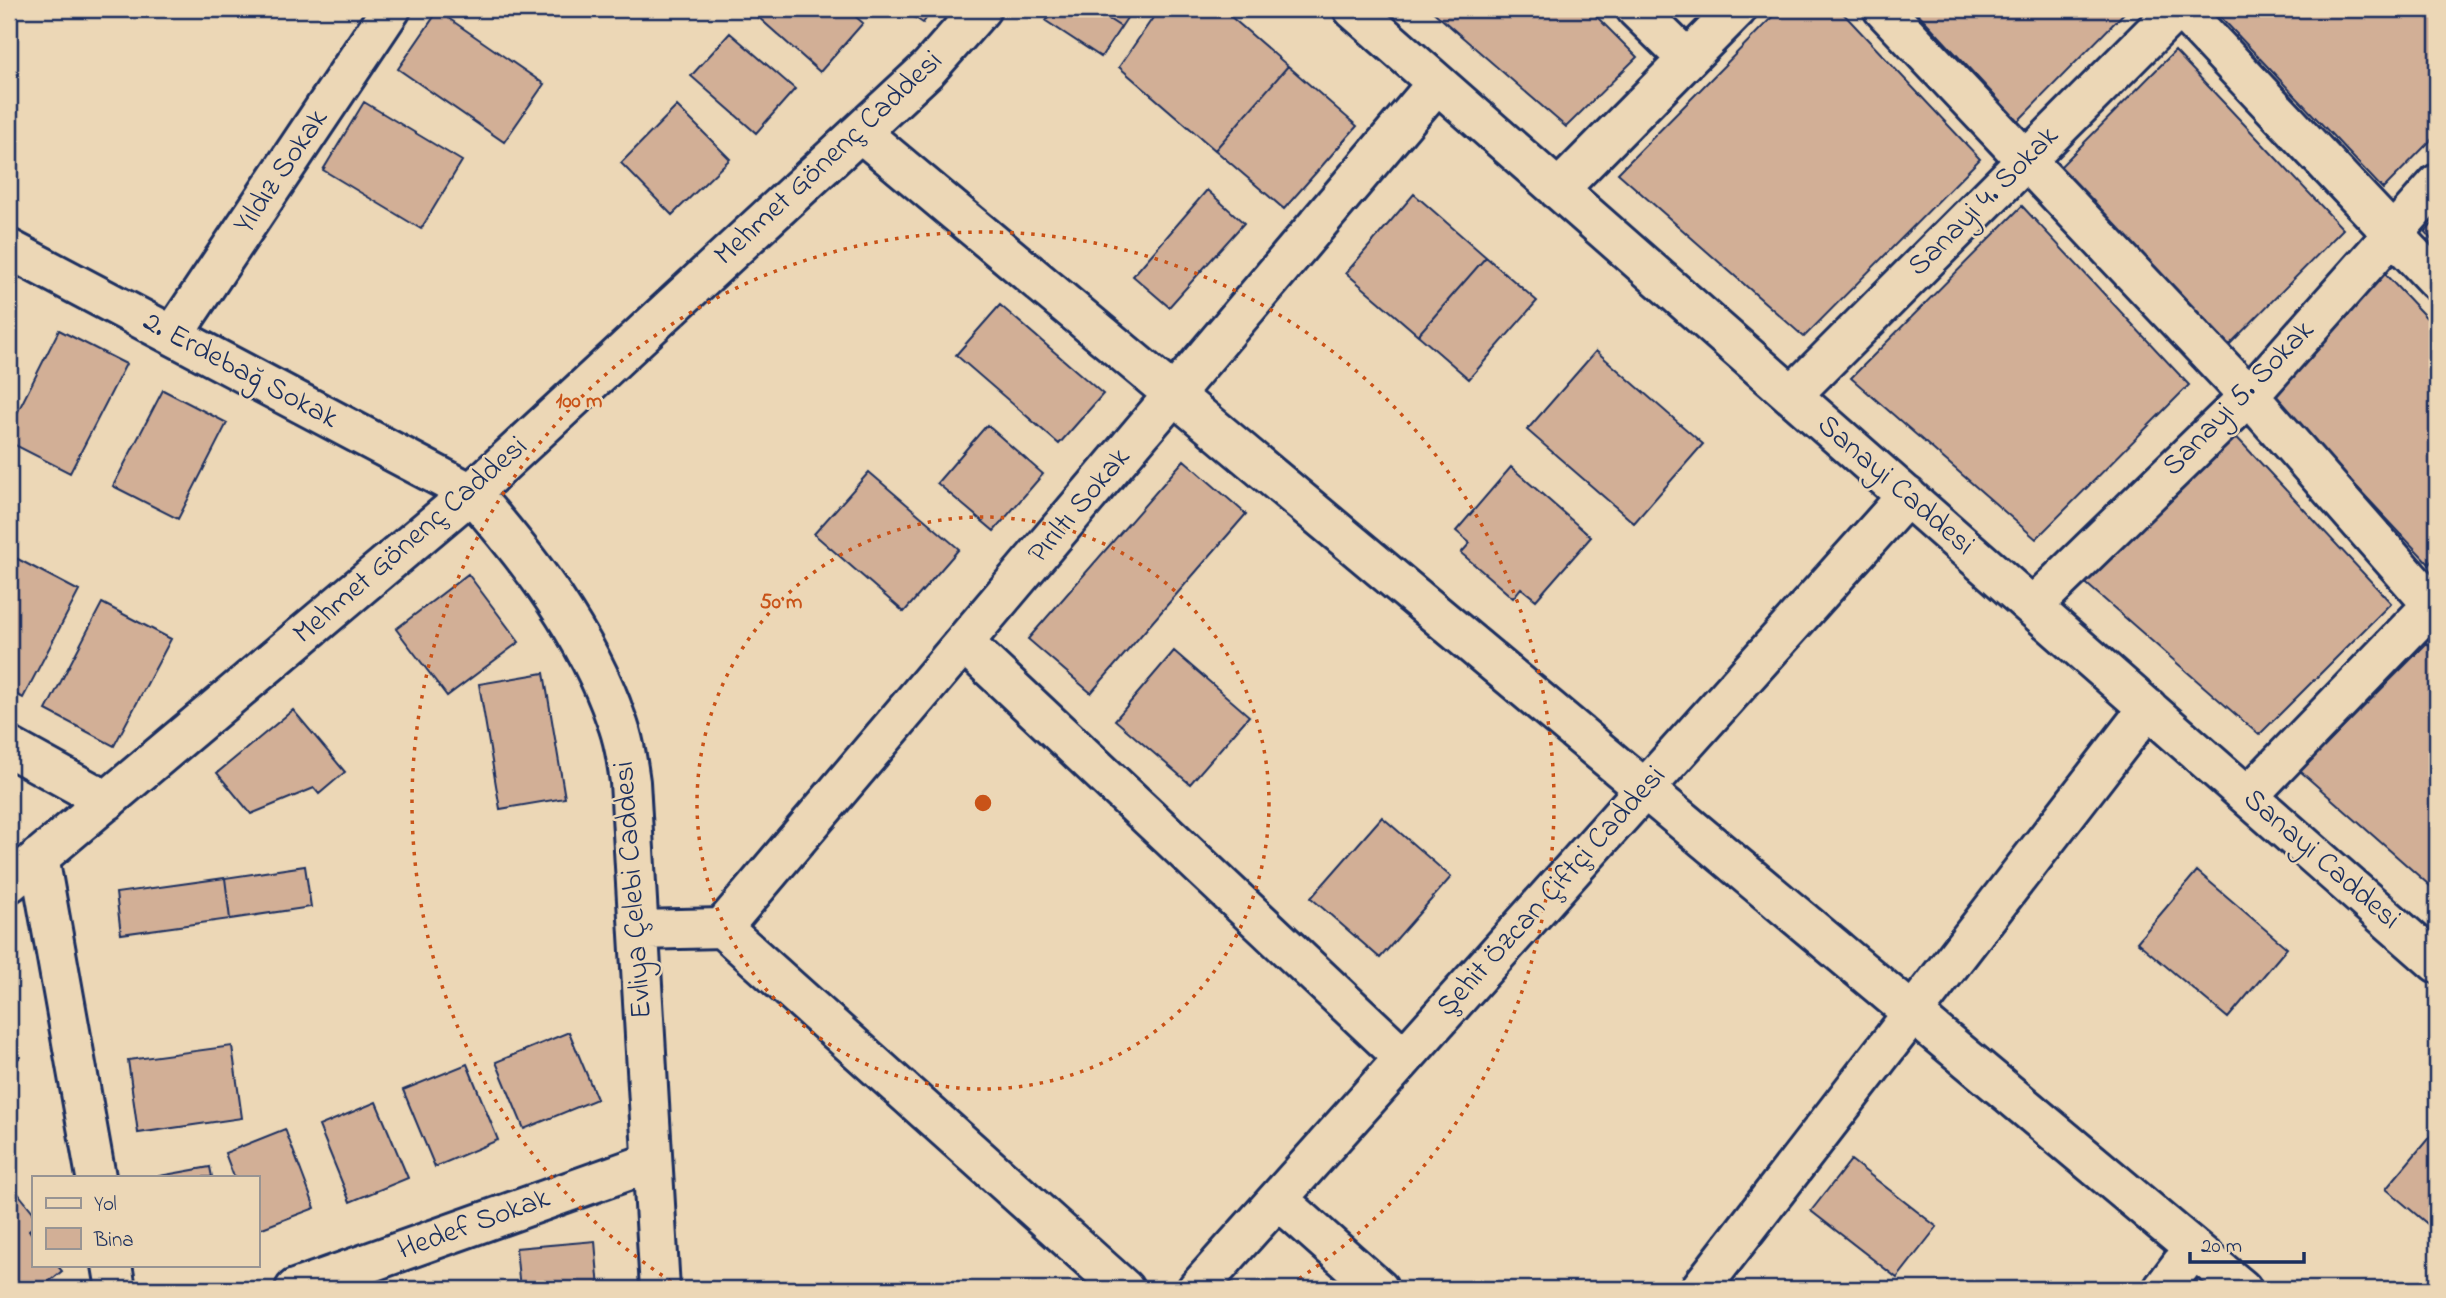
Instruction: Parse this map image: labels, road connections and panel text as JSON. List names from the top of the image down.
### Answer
{
  "streets": {
    "street": [
      "Mehmet Gönenç Caddesi",
      "Yıldız Sokak",
      "Sanayi 4. Sokak",
      "2. Erdebağ Sokak",
      "Sanayi 5. Sokak",
      "Sanayi Caddesi",
      "Pırıltı Sokak",
      "Evliya Çelebi Caddesi",
      "Şehit Özcan Çiftçi Caddesi",
      "Hedef Sokak"
    ]
  },
  "crossings": [
    ["Mehmet Gönenç Caddesi", "2. Erdebağ Sokak"],
    ["Mehmet Gönenç Caddesi", "Evliya Çelebi Caddesi"],
    ["Yıldız Sokak", "2. Erdebağ Sokak"],
    ["Sanayi 4. Sokak", "Sanayi Caddesi"],
    ["2. Erdebağ Sokak", "Evliya Çelebi Caddesi"],
    ["Sanayi 5. Sokak", "Sanayi Caddesi"],
    ["Sanayi Caddesi", "Pırıltı Sokak"],
    ["Sanayi Caddesi", "Şehit Özcan Çiftçi Caddesi"],
    ["Evliya Çelebi Caddesi", "Hedef Sokak"]
  ],
  "legend": ["Yol", "Bina"],
  "scale_bar": "20 m",
  "rings": ["100 m", "50 m"]
}
